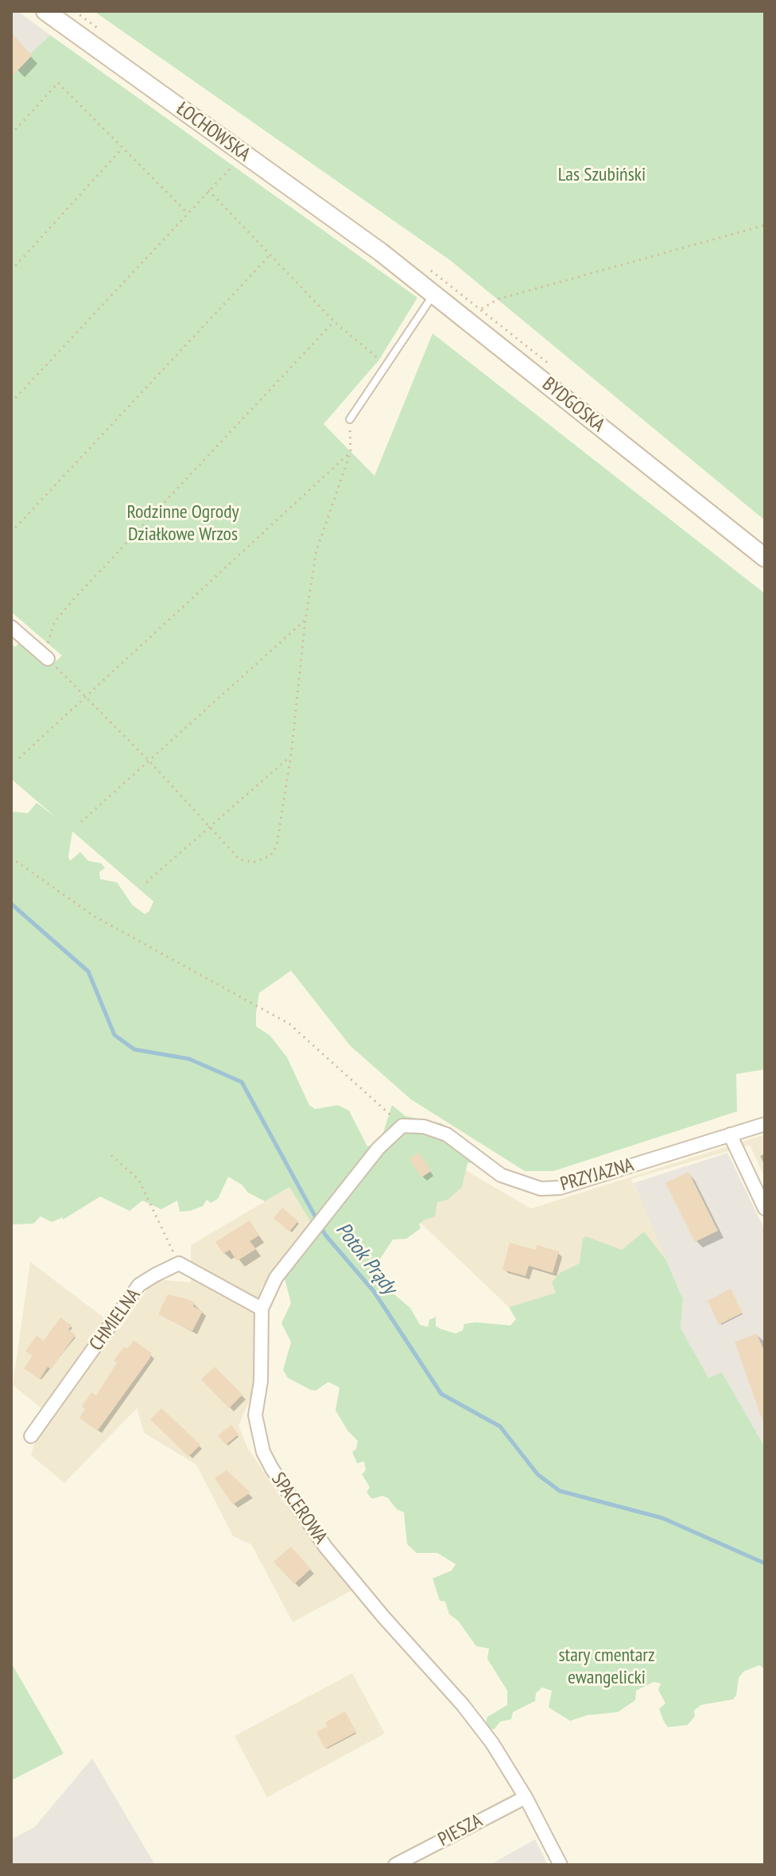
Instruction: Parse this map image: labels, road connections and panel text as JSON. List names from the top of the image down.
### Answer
{
  "streets": {
    "main road": ["ŁOCHOWSKA", "BYDGOSKA"],
    "street": [
      "PRZYJAZNA",
      "CHMIELNA",
      "SPACEROWA",
      "PIESZA"
    ]
  },
  "crossings": [
    ["ŁOCHOWSKA", "BYDGOSKA"],
    ["PRZYJAZNA", "SPACEROWA"],
    ["SPACEROWA", "PIESZA"]
  ],
  "water": ["Potok Prądy"],
  "parks": ["Las Szubiński", "Rodzinne Ogrody Działkowe Wrzos", "stary cmentarz ewangelicki"]
}
